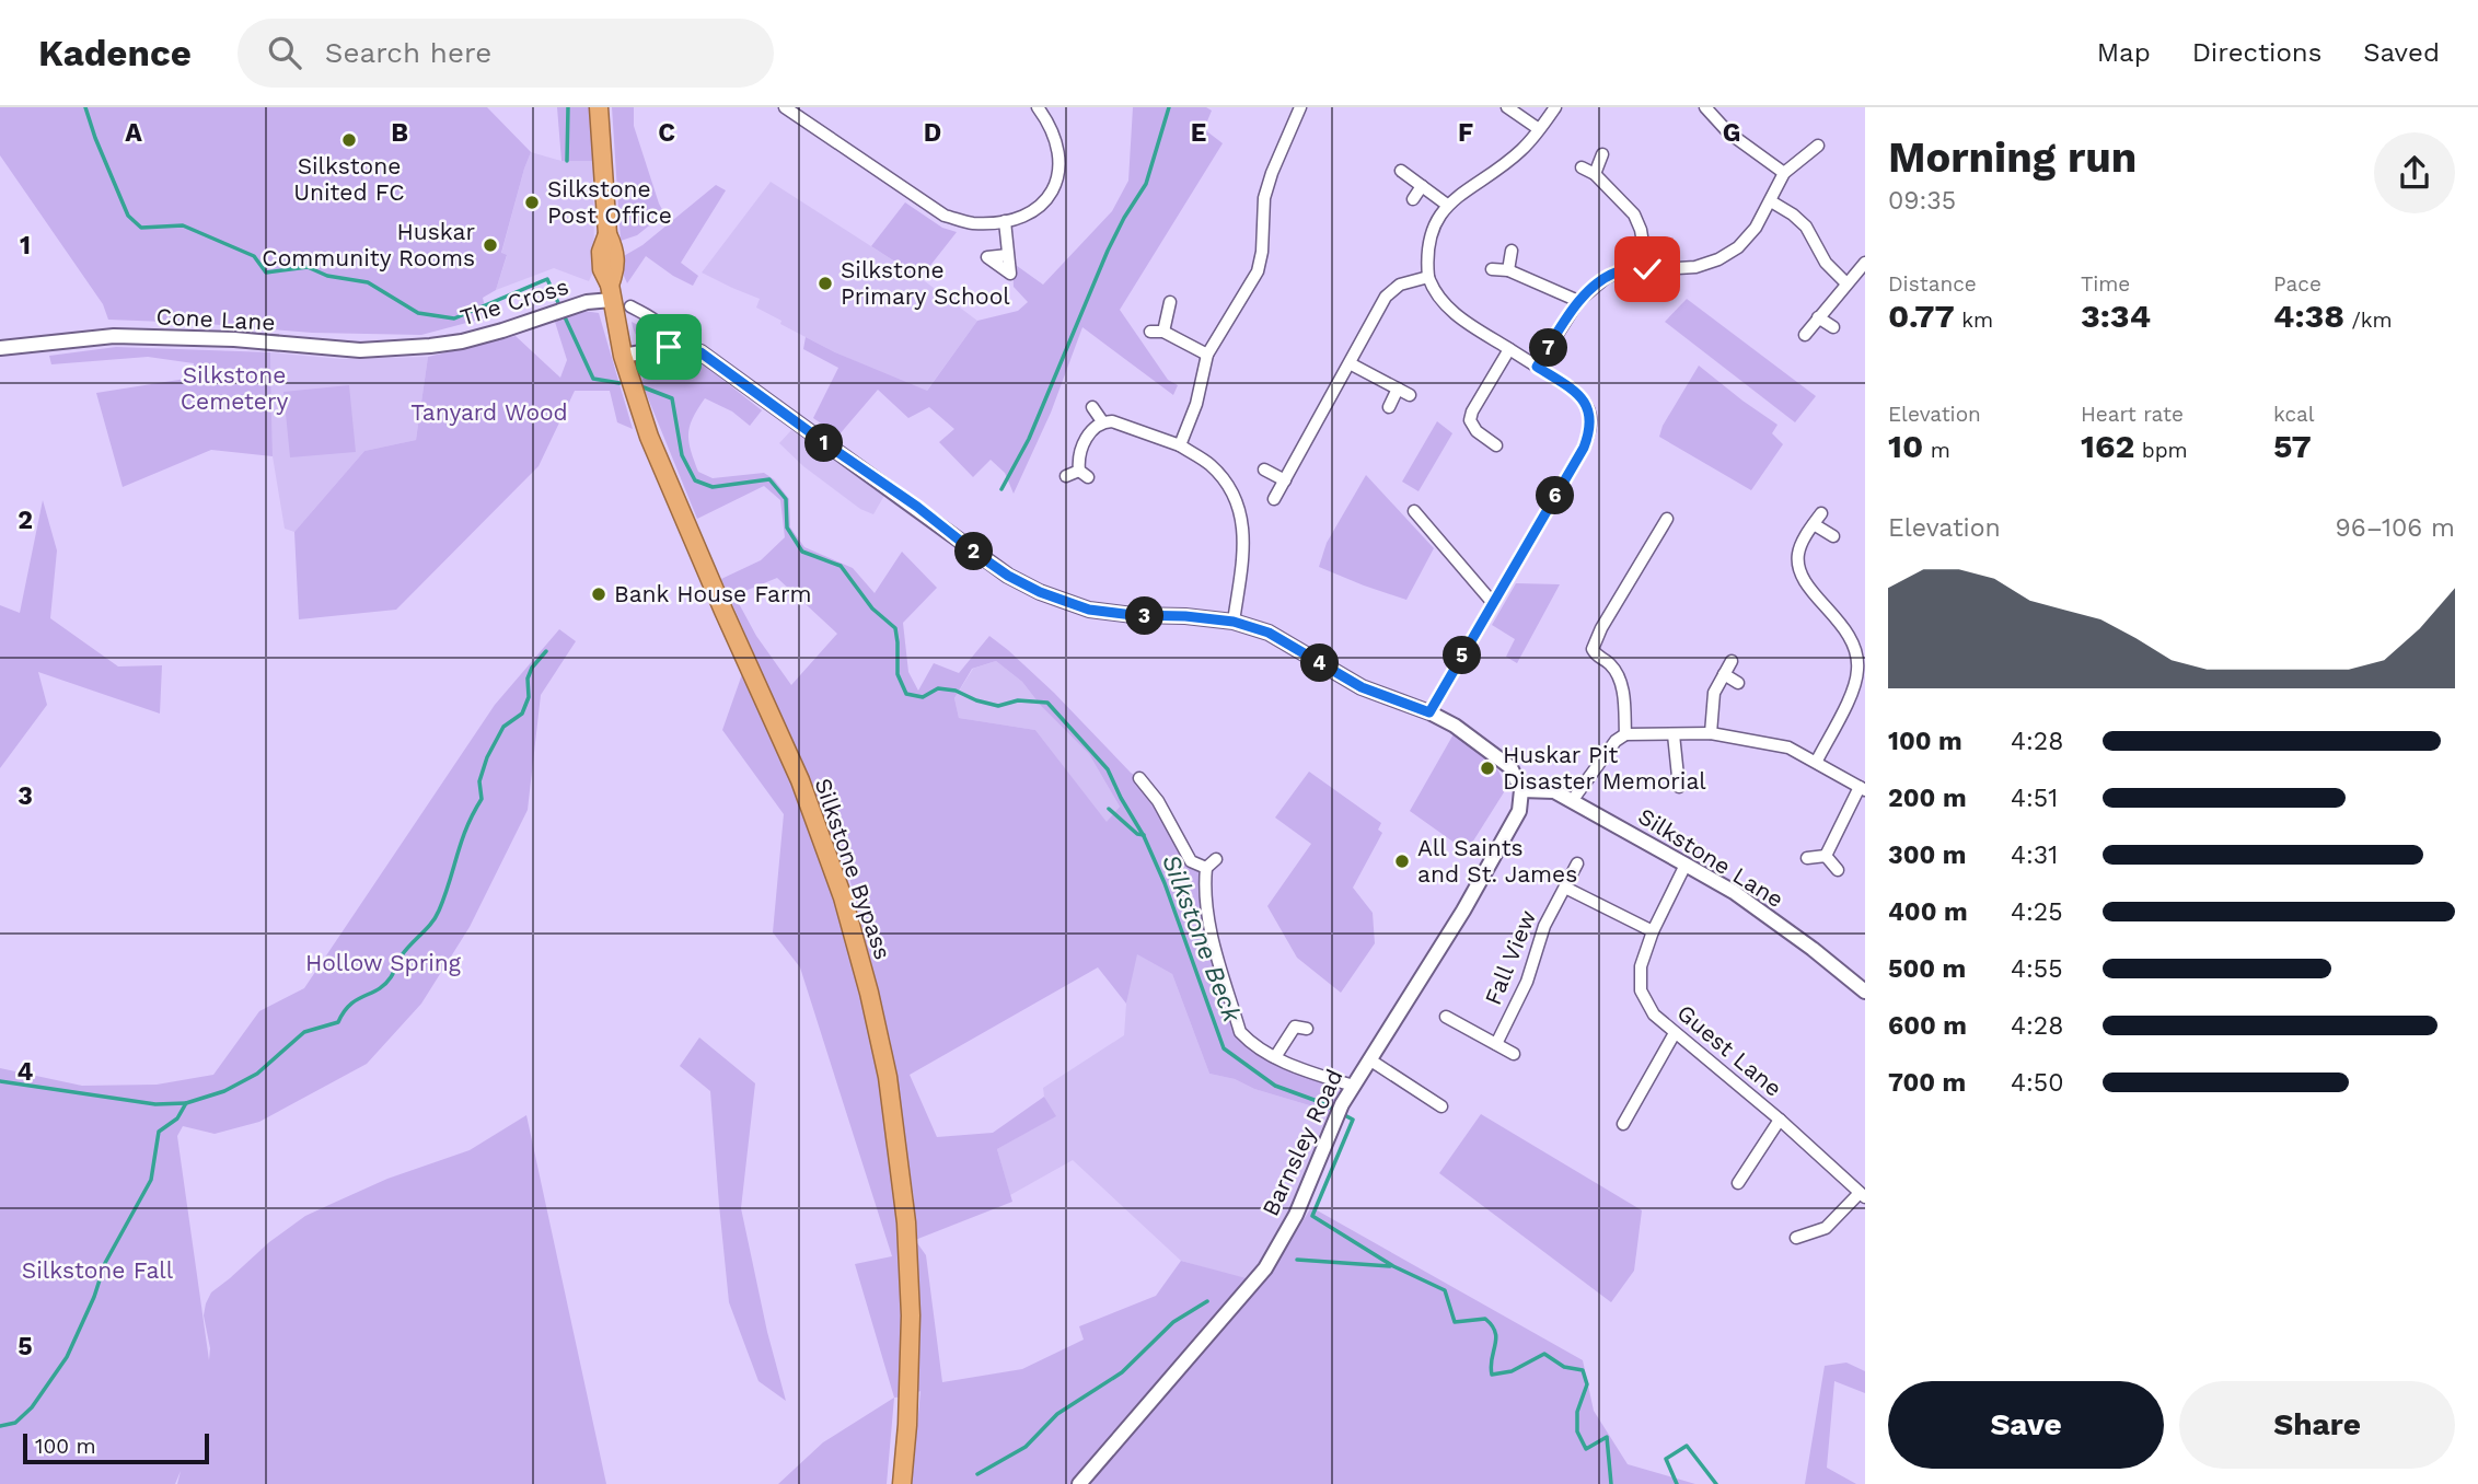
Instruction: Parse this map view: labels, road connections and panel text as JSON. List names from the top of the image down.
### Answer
{
  "streets": {
    "highway": ["Silkstone Bypass"],
    "street": [
      "The Cross",
      "Cone Lane",
      "Silkstone Lane",
      "Fall View",
      "Guest Lane",
      "Barnsley Road"
    ]
  },
  "crossings": [
    ["The Cross", "Cone Lane"],
    ["The Cross", "Silkstone Bypass"],
    ["Silkstone Lane", "Guest Lane"],
    ["Silkstone Lane", "Barnsley Road"]
  ],
  "water": ["Silkstone Beck"],
  "parks": [
    "Silkstone Cemetery",
    "Tanyard Wood",
    "Hollow Spring",
    "Silkstone Fall"
  ],
  "places": [
    "Silkstone United FC",
    "Silkstone Post Office",
    "Huskar Community Rooms",
    "Silkstone Primary School",
    "Bank House Farm",
    "Huskar Pit Disaster Memorial",
    "All Saints and St. James"
  ],
  "scale_bar": "100 m",
  "page": {
    "header": "Kadence",
    "search": "Search here",
    "nav": ["Map", "Directions", "Saved"],
    "heading": ["Morning run", "09:35"],
    "stats": [
      ["Distance", "0.77 km"],
      ["Time", "3:34"],
      ["Pace", "4:38 /km"],
      ["Elevation", "10 m"],
      ["Heart rate", "162 bpm"],
      ["kcal", "57"]
    ],
    "pins": [
      "7",
      "1",
      "6",
      "2",
      "3",
      "5",
      "4"
    ],
    "chart": ["Elevation", "96–106 m"],
    "list": [
      {
        "name": "100 m",
        "note": "4:28"
      },
      {
        "name": "200 m",
        "note": "4:51"
      },
      {
        "name": "300 m",
        "note": "4:31"
      },
      {
        "name": "400 m",
        "note": "4:25"
      },
      {
        "name": "500 m",
        "note": "4:55"
      },
      {
        "name": "600 m",
        "note": "4:28"
      },
      {
        "name": "700 m",
        "note": "4:50"
      }
    ],
    "buttons": ["Save", "Share"],
    "scale": "100 m"
  },
  "grid": {
    "columns": [
      "A",
      "B",
      "C",
      "D",
      "E",
      "F",
      "G"
    ],
    "rows": [
      "1",
      "2",
      "3",
      "4",
      "5"
    ]
  }
}
